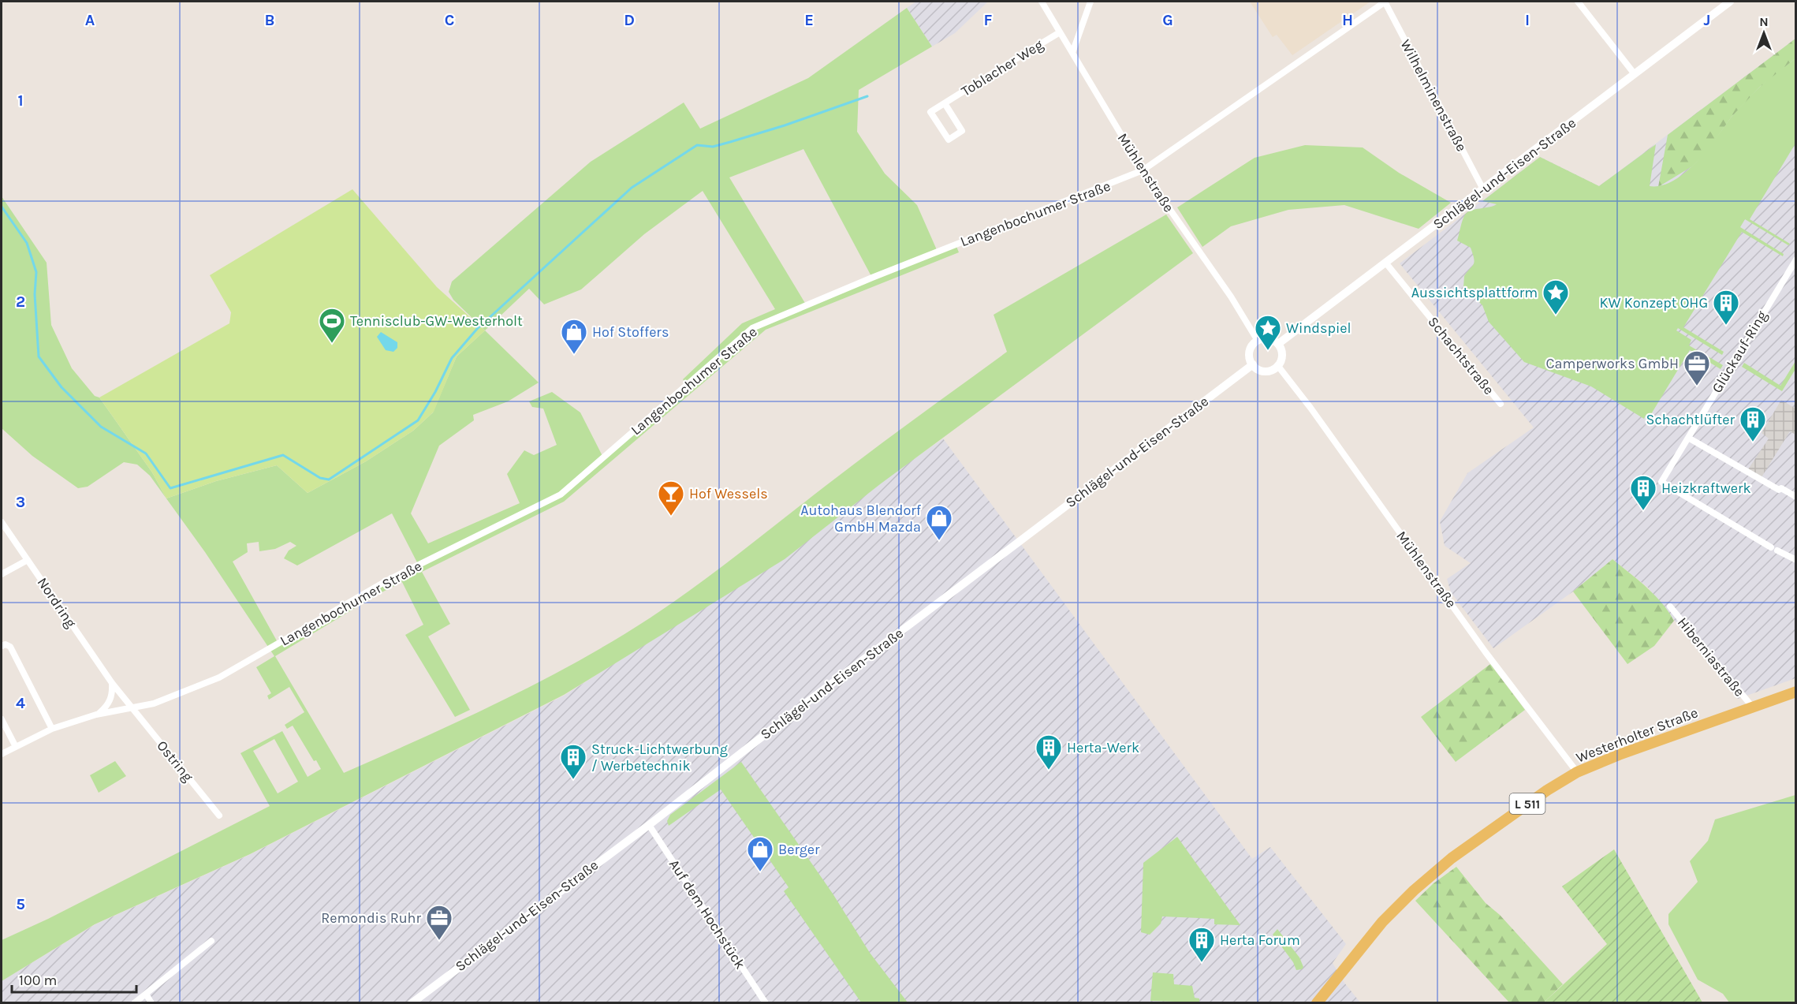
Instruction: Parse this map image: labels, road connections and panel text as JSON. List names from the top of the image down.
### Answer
{
  "streets": {
    "main road": ["Westerholter Straße", "L 511"],
    "street": [
      "Toblacher Weg",
      "Wilhelminenstraße",
      "Mühlenstraße",
      "Schlägel-und-Eisen-Straße",
      "Langenbochumer Straße",
      "Glückauf-Ring",
      "Schachtstraße",
      "Nordring",
      "Hiberniastraße",
      "Ostring",
      "Auf dem Hochstück"
    ]
  },
  "crossings": [
    ["Toblacher Weg", "Mühlenstraße"],
    ["Wilhelminenstraße", "Schlägel-und-Eisen-Straße"],
    ["Wilhelminenstraße", "Langenbochumer Straße"],
    ["Mühlenstraße", "Schlägel-und-Eisen-Straße"],
    ["Mühlenstraße", "Langenbochumer Straße"],
    ["Mühlenstraße", "Westerholter Straße"],
    ["Schlägel-und-Eisen-Straße", "Schachtstraße"],
    ["Schlägel-und-Eisen-Straße", "Auf dem Hochstück"],
    ["Langenbochumer Straße", "Nordring"],
    ["Langenbochumer Straße", "Ostring"],
    ["Nordring", "Ostring"],
    ["Hiberniastraße", "Westerholter Straße"]
  ],
  "places": {
    "place": ["Aussichtsplattform", "Windspiel"],
    "building": [
      "KW Konzept OHG",
      "Schachtlüfter",
      "Heizkraftwerk",
      "Herta-Werk",
      "Struck-Lichtwerbung / Werbetechnik",
      "Herta Forum"
    ],
    "sports": ["Tennisclub-GW-Westerholt"],
    "shop": ["Hof Stoffers", "Autohaus Blendorf GmbH Mazda", "Berger"],
    "office": ["Camperworks GmbH", "Remondis Ruhr"],
    "bar": ["Hof Wessels"]
  },
  "scale_bar": "100 m",
  "north": "top",
  "grid": {
    "columns": [
      "A",
      "B",
      "C",
      "D",
      "E",
      "F",
      "G",
      "H",
      "I",
      "J"
    ],
    "rows": [
      "1",
      "2",
      "3",
      "4",
      "5"
    ]
  }
}
